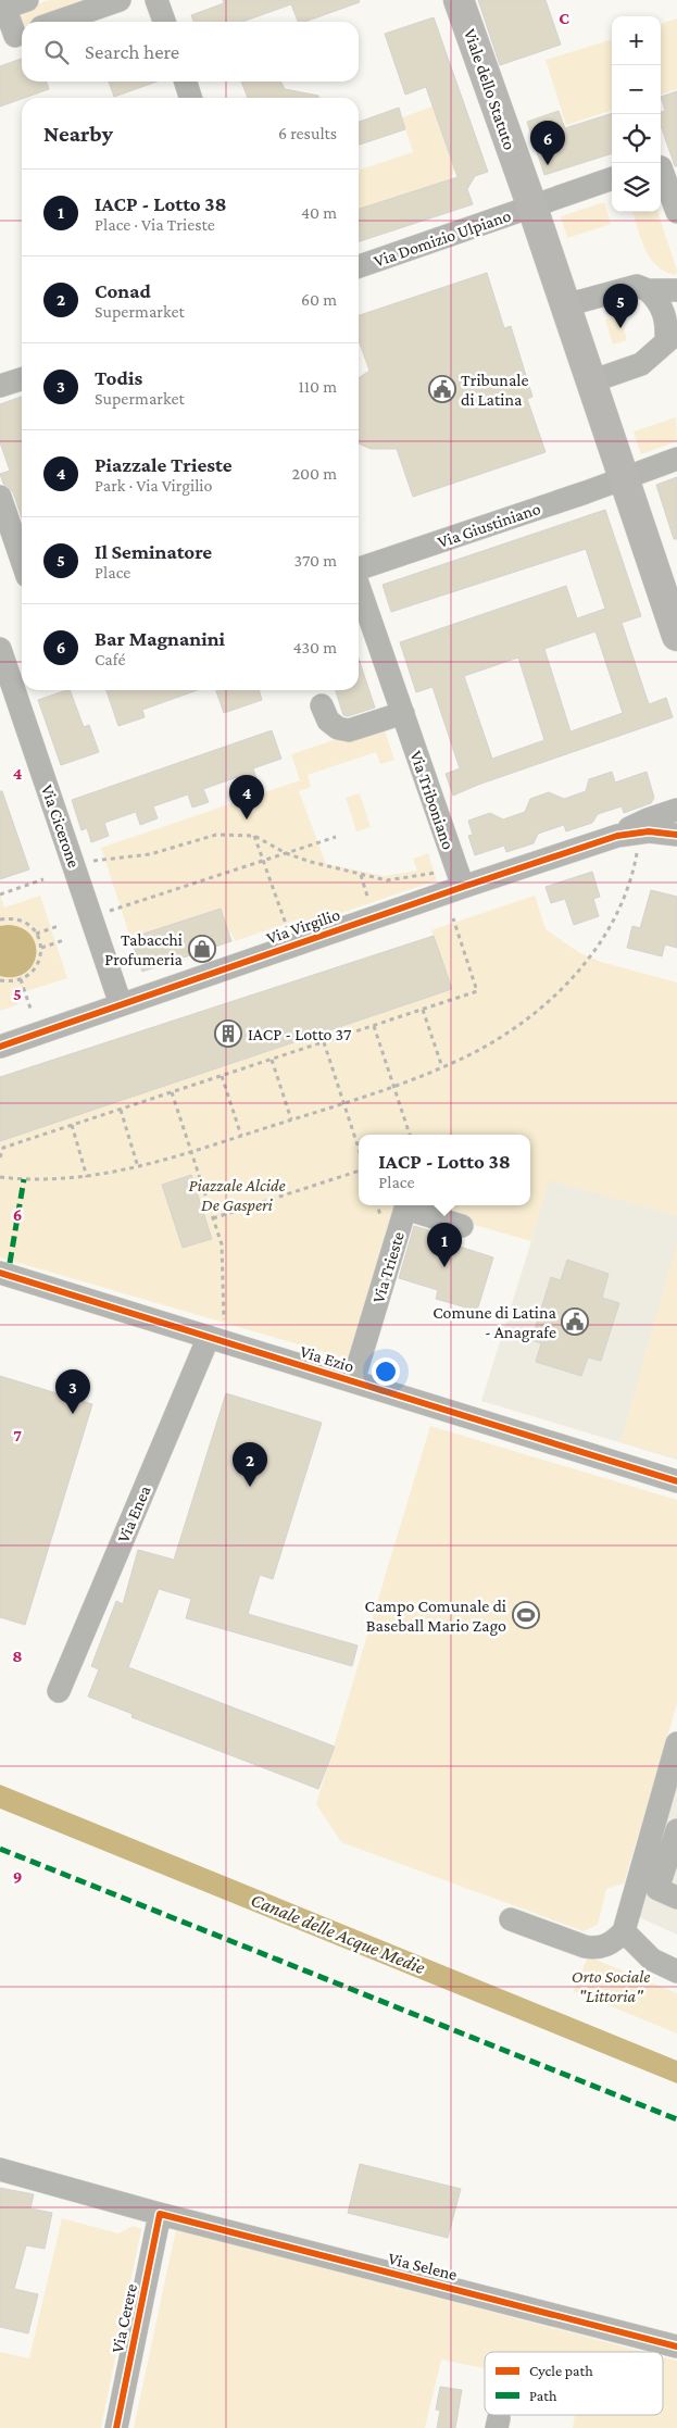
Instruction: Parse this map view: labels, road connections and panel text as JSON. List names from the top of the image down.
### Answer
{
  "streets": {
    "main road": ["Viale dello Statuto"],
    "street": [
      "Via Domizio Ulpiano",
      "Via Giustiniano",
      "Via Triboniano",
      "Via Cicerone",
      "Via Virgilio",
      "Via Trieste",
      "Via Ezio",
      "Via Enea",
      "Via Selene",
      "Via Cerere"
    ]
  },
  "crossings": [
    ["Viale dello Statuto", "Via Domizio Ulpiano"],
    ["Viale dello Statuto", "Via Giustiniano"],
    ["Via Triboniano", "Via Virgilio"],
    ["Via Cicerone", "Via Virgilio"],
    ["Via Trieste", "Via Ezio"],
    ["Via Ezio", "Via Enea"],
    ["Via Selene", "Via Cerere"]
  ],
  "water": ["Canale delle Acque Medie"],
  "parks": ["Piazzale Alcide De Gasperi", "Orto Sociale \"Littoria\""],
  "places": {
    "public building": ["Tribunale di Latina", "Comune di Latina - Anagrafe"],
    "shop": ["Tabacchi Profumeria"],
    "building": ["IACP - Lotto 37"],
    "sports": ["Campo Comunale di Baseball Mario Zago"]
  },
  "legend": ["Cycle path", "Path"],
  "page": {
    "map_buttons": ["+", "−"],
    "search": "Search here",
    "heading": ["Nearby", "6 results"],
    "pins": [
      "6",
      "5",
      "4",
      "1",
      "3",
      "2"
    ],
    "list": [
      {
        "mark": "1",
        "name": "IACP - Lotto 38",
        "note": "Place · Via Trieste",
        "value": "40 m"
      },
      {
        "mark": "2",
        "name": "Conad",
        "note": "Supermarket",
        "value": "60 m"
      },
      {
        "mark": "3",
        "name": "Todis",
        "note": "Supermarket",
        "value": "110 m"
      },
      {
        "mark": "4",
        "name": "Piazzale Trieste",
        "note": "Park · Via Virgilio",
        "value": "200 m"
      },
      {
        "mark": "5",
        "name": "Il Seminatore",
        "note": "Place",
        "value": "370 m"
      },
      {
        "mark": "6",
        "name": "Bar Magnanini",
        "note": "Café",
        "value": "430 m"
      }
    ],
    "popup": ["IACP - Lotto 38", "Place"]
  },
  "grid": {
    "columns": ["C"],
    "rows": [
      "4",
      "5",
      "6",
      "7",
      "8",
      "9"
    ]
  }
}
